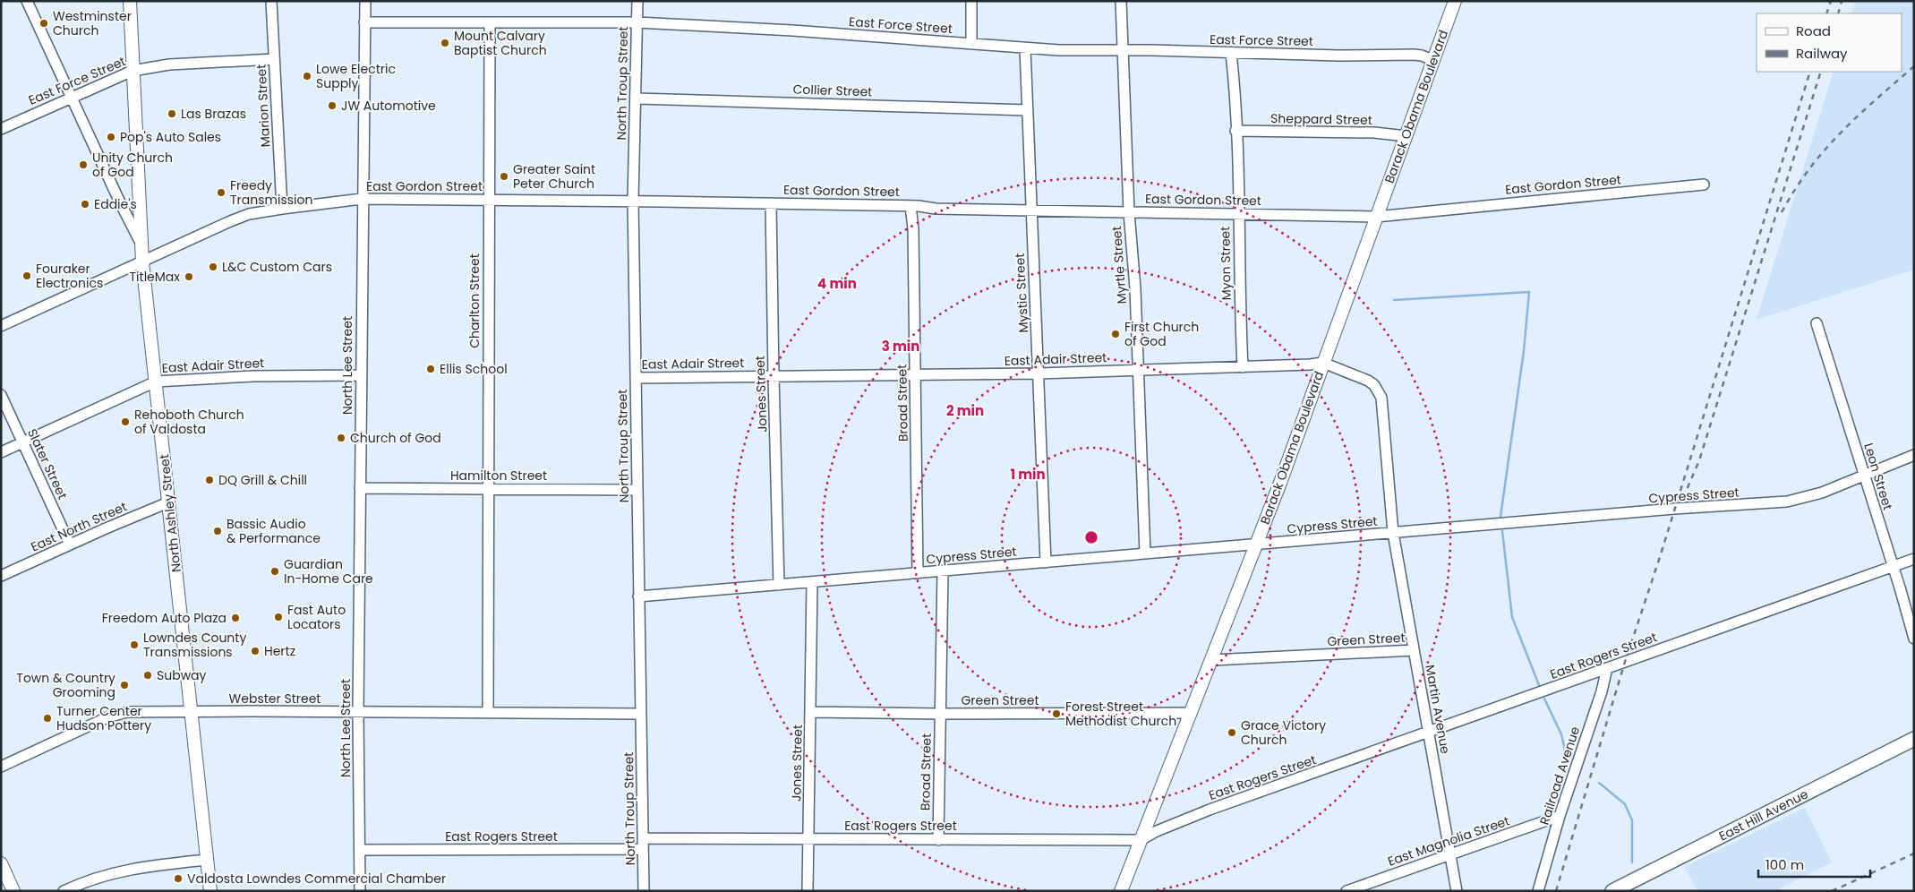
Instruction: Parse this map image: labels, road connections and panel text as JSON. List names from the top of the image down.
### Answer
{
  "streets": {
    "highway": ["East Hill Avenue"],
    "main road": ["Barack Obama Boulevard", "North Ashley Street"],
    "street": [
      "East Force Street",
      "North Troup Street",
      "Collier Street",
      "Marion Street",
      "Sheppard Street",
      "East Gordon Street",
      "Myon Street",
      "Myrtle Street",
      "Mystic Street",
      "Charlton Street",
      "East Adair Street",
      "North Lee Street",
      "Jones Street",
      "Broad Street",
      "Slater Street",
      "Hamilton Street",
      "Leon Street",
      "Cypress Street",
      "East North Street",
      "Green Street",
      "East Rogers Street",
      "Webster Street",
      "Martin Avenue",
      "Railroad Avenue",
      "East Magnolia Street"
    ]
  },
  "crossings": [
    ["East Force Street", "North Troup Street"],
    ["East Force Street", "Marion Street"],
    ["East Force Street", "Barack Obama Boulevard"],
    ["East Force Street", "Myon Street"],
    ["East Force Street", "Myrtle Street"],
    ["East Force Street", "Mystic Street"],
    ["East Force Street", "Charlton Street"],
    ["East Force Street", "North Lee Street"],
    ["East Force Street", "North Ashley Street"],
    ["North Troup Street", "Collier Street"],
    ["North Troup Street", "East Gordon Street"],
    ["North Troup Street", "East Adair Street"],
    ["North Troup Street", "Hamilton Street"],
    ["North Troup Street", "Cypress Street"],
    ["North Troup Street", "East Rogers Street"],
    ["North Troup Street", "Webster Street"],
    ["Collier Street", "Mystic Street"],
    ["Marion Street", "East Gordon Street"],
    ["Barack Obama Boulevard", "Sheppard Street"],
    ["Barack Obama Boulevard", "East Gordon Street"],
    ["Barack Obama Boulevard", "East Adair Street"],
    ["Barack Obama Boulevard", "Cypress Street"],
    ["Barack Obama Boulevard", "Green Street"],
    ["Barack Obama Boulevard", "East Rogers Street"],
    ["Sheppard Street", "Myon Street"],
    ["East Gordon Street", "Myon Street"],
    ["East Gordon Street", "Myrtle Street"],
    ["East Gordon Street", "Mystic Street"],
    ["East Gordon Street", "Charlton Street"],
    ["East Gordon Street", "North Lee Street"],
    ["East Gordon Street", "Jones Street"],
    ["East Gordon Street", "Broad Street"],
    ["East Gordon Street", "North Ashley Street"],
    ["Myon Street", "East Adair Street"],
    ["Myrtle Street", "East Adair Street"],
    ["Myrtle Street", "Cypress Street"],
    ["Mystic Street", "East Adair Street"],
    ["Mystic Street", "Cypress Street"],
    ["Charlton Street", "Hamilton Street"],
    ["Charlton Street", "Webster Street"],
    ["East Adair Street", "North Lee Street"],
    ["East Adair Street", "Jones Street"],
    ["East Adair Street", "Broad Street"],
    ["East Adair Street", "Slater Street"],
    ["East Adair Street", "Cypress Street"],
    ["East Adair Street", "North Ashley Street"],
    ["East Adair Street", "Martin Avenue"],
    ["North Lee Street", "Hamilton Street"],
    ["North Lee Street", "East Rogers Street"],
    ["North Lee Street", "Webster Street"],
    ["Jones Street", "Cypress Street"],
    ["Jones Street", "Green Street"],
    ["Jones Street", "East Rogers Street"],
    ["Broad Street", "Cypress Street"],
    ["Broad Street", "Green Street"],
    ["Broad Street", "East Rogers Street"],
    ["Slater Street", "East North Street"],
    ["Leon Street", "Cypress Street"],
    ["Leon Street", "East Rogers Street"],
    ["Cypress Street", "Martin Avenue"],
    ["North Ashley Street", "East North Street"],
    ["North Ashley Street", "Webster Street"],
    ["Green Street", "Martin Avenue"],
    ["East Rogers Street", "Martin Avenue"],
    ["East Rogers Street", "Railroad Avenue"],
    ["Martin Avenue", "East Magnolia Street"],
    ["Railroad Avenue", "East Magnolia Street"]
  ],
  "places": [
    "Westminster Church",
    "Mount Calvary Baptist Church",
    "Lowe Electric Supply",
    "JW Automotive",
    "Las Brazas",
    "Pop's Auto Sales",
    "Unity Church of God",
    "Greater Saint Peter Church",
    "Freedy Transmission",
    "Eddie's",
    "L&C Custom Cars",
    "Fouraker Electronics",
    "TitleMax",
    "First Church of God",
    "Ellis School",
    "Rehoboth Church of Valdosta",
    "Church of God",
    "DQ Grill & Chill",
    "Bassic Audio & Performance",
    "Guardian In-Home Care",
    "Fast Auto Locators",
    "Freedom Auto Plaza",
    "Lowndes County Transmissions",
    "Hertz",
    "Subway",
    "Town & Country Grooming",
    "Forest Street Methodist Church",
    "Turner Center Hudson Pottery",
    "Grace Victory Church",
    "Valdosta Lowndes Commercial Chamber"
  ],
  "legend": ["Road", "Railway"],
  "scale_bar": "100 m",
  "rings": [
    "4 min",
    "3 min",
    "2 min",
    "1 min"
  ]
}
